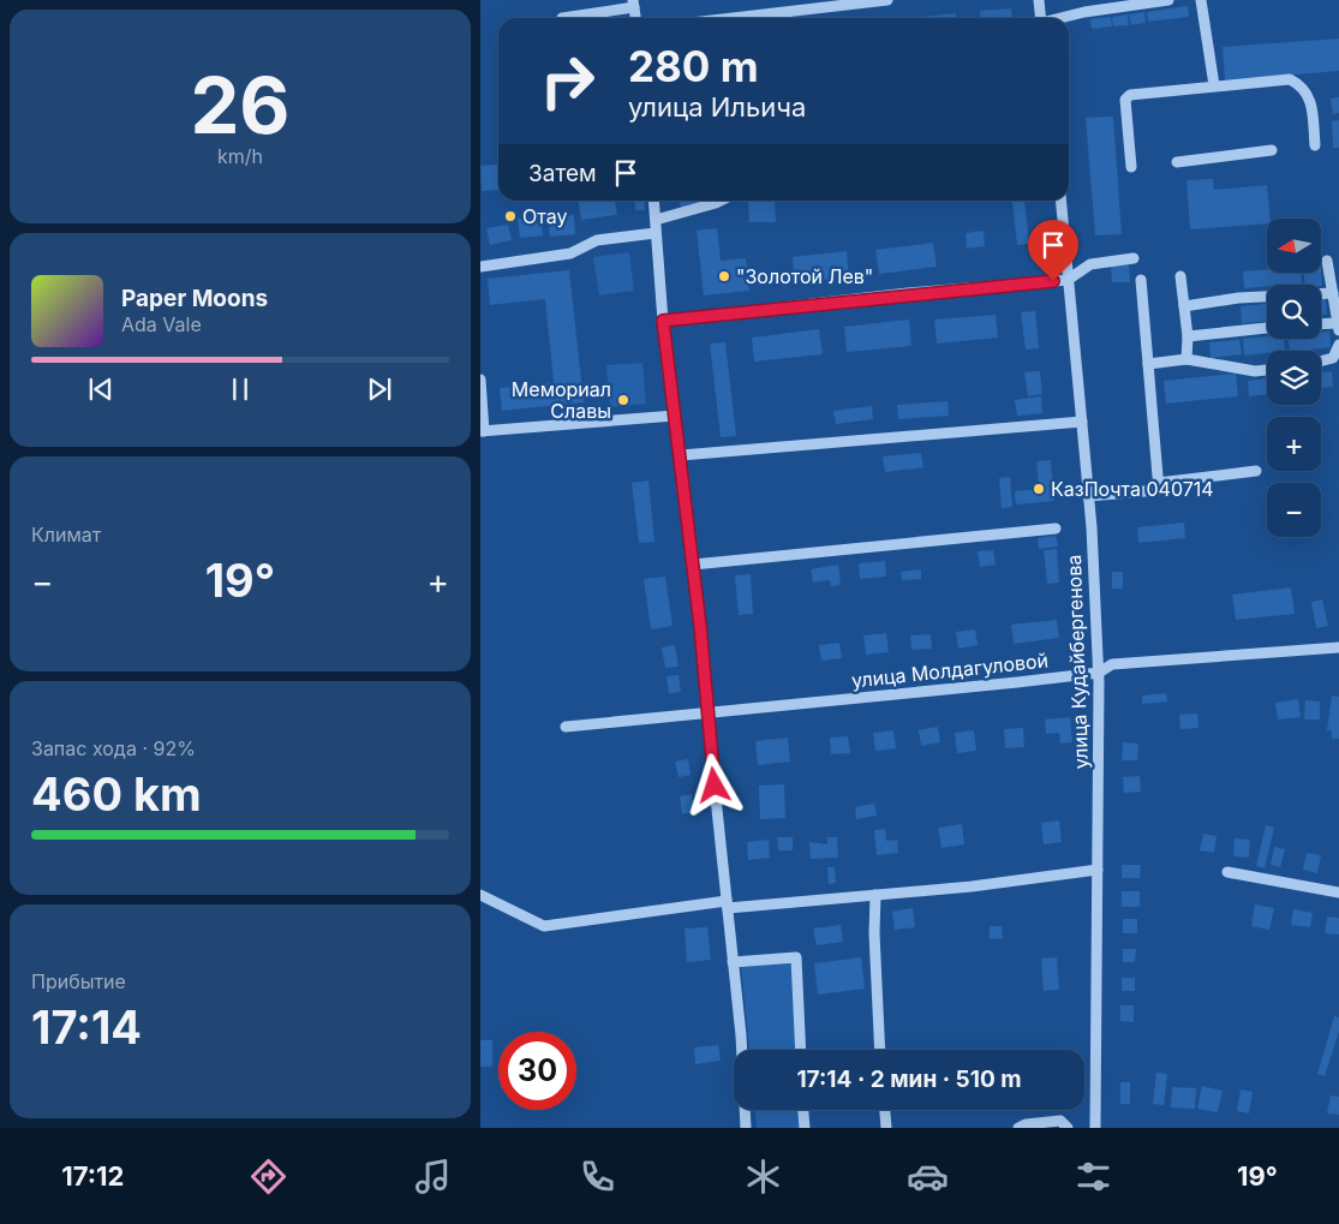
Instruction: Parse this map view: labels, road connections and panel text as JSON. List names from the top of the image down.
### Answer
{
  "streets": {
    "street": ["улица Кудайбергенова", "улица Молдагуловой"]
  },
  "crossings": [
    ["улица Кудайбергенова", "улица Молдагуловой"]
  ],
  "places": [
    "Отау",
    "\"Золотой Лев\"",
    "Мемориал Славы",
    "КазПочта 040714"
  ],
  "north": "left",
  "page": {
    "tile": [
      ["26", "km/h"],
      "Климат",
      ["Запас хода · 92%", "460 km"],
      ["Прибытие", "17:14"]
    ],
    "turn": ["280 m", "улица Ильича"],
    "then": "Затем",
    "map_buttons": ["+", "−"],
    "song": ["Paper Moons", "Ada Vale"],
    "heat": ["−", "19°", "+"],
    "limit": "30",
    "trip": "17:14 · 2 мин · 510 m",
    "tabs": ["17:12", "19°"]
  }
}
